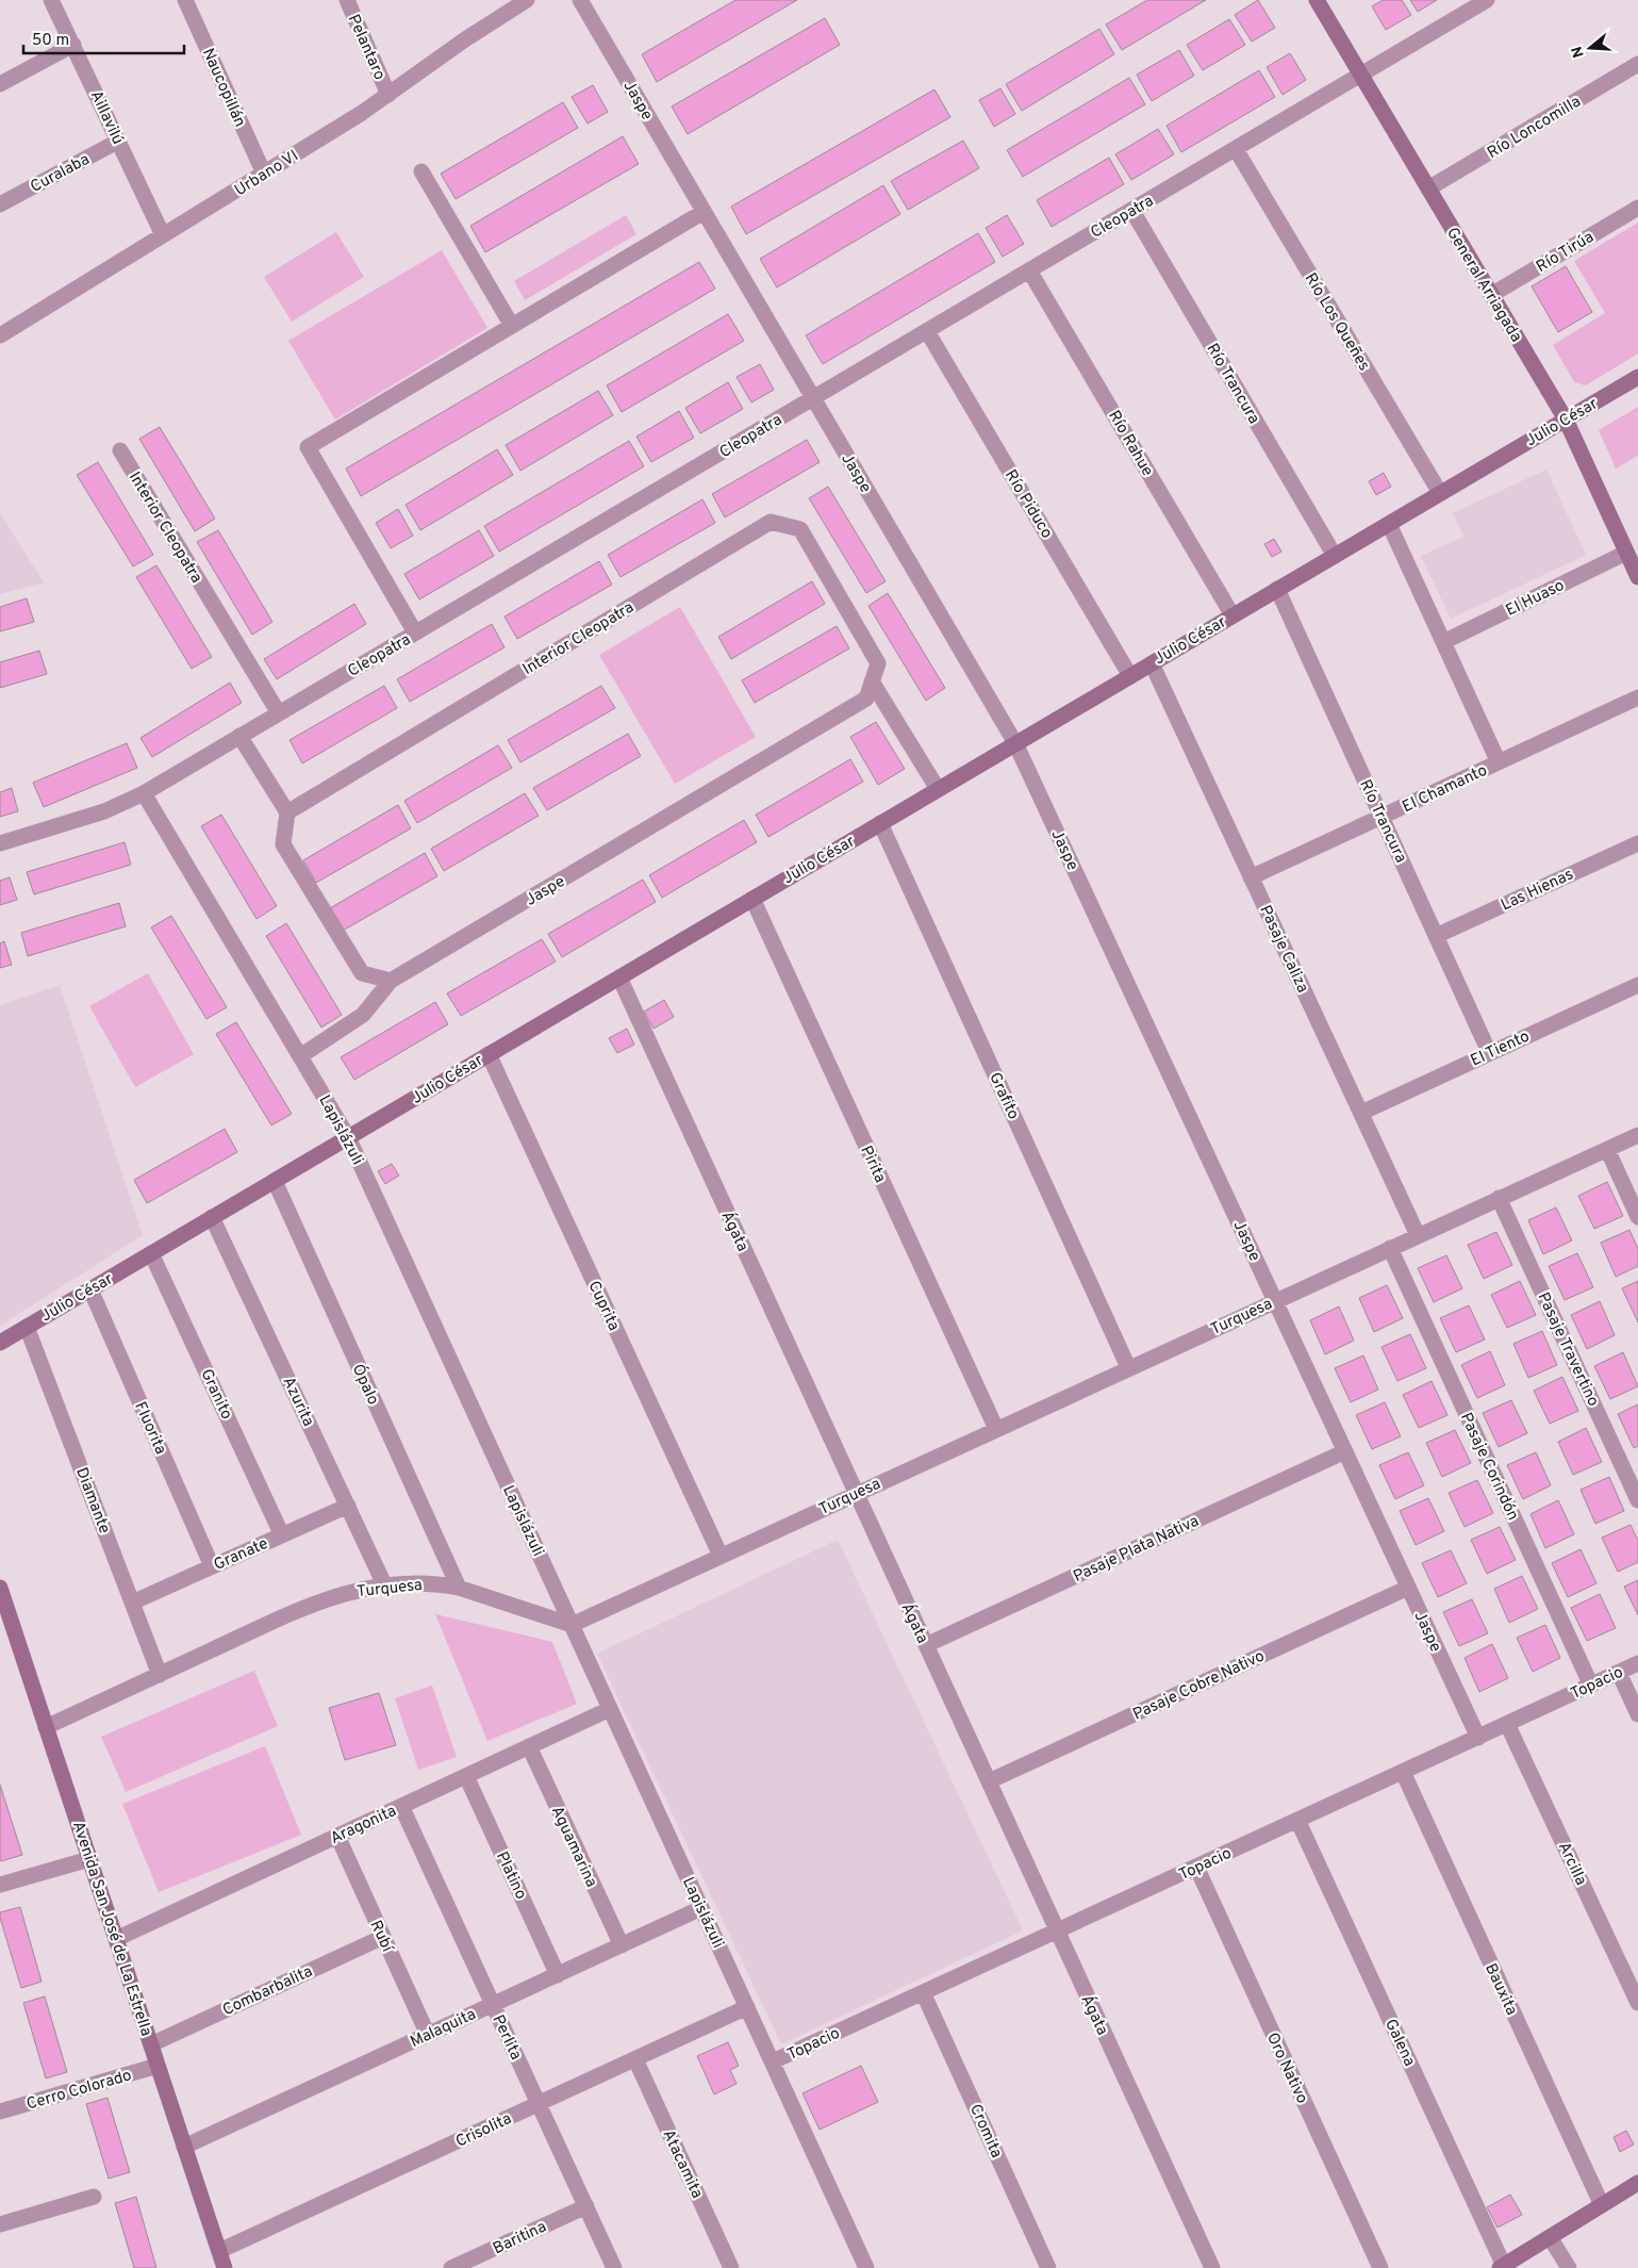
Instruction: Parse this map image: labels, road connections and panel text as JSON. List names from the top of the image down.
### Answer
{
  "streets": {
    "street": [
      "Pelantaro",
      "Naucopillán",
      "Jaspe",
      "Aillavilú",
      "Río Loncomilla",
      "Curalaba",
      "Urbano VI",
      "Cleopatra",
      "Río Tirúa",
      "General Arriagada",
      "Río Los Queñes",
      "Río Trancura",
      "Julio César",
      "Río Rahue",
      "Río Piduco",
      "Interior Cleopatra",
      "El Huaso",
      "El Chamanto",
      "Las Hienas",
      "Pasaje Caliza",
      "El Tiento",
      "Grafito",
      "Lapislázuli",
      "Pirita",
      "Ágata",
      "Cuprita",
      "Turquesa",
      "Pasaje Travertino",
      "Ópalo",
      "Granito",
      "Azurita",
      "Fluorita",
      "Pasaje Corindón",
      "Diamante",
      "Pasaje Plata Nativa",
      "Granate",
      "Topacio",
      "Pasaje Cobre Nativo",
      "Aragonita",
      "Aguamarina",
      "Arcilla",
      "Platino",
      "Avenida San José de La Estrella",
      "Rubí",
      "Bauxita",
      "Combarbalita",
      "Malaquita",
      "Perlita",
      "Galena",
      "Oro Nativo",
      "Cerro Colorado",
      "Crisolita",
      "Cromita",
      "Atacamita",
      "Baritina"
    ]
  },
  "crossings": [
    ["Pelantaro", "Urbano VI"],
    ["Naucopillán", "Urbano VI"],
    ["Jaspe", "Cleopatra"],
    ["Jaspe", "Julio César"],
    ["Jaspe", "Interior Cleopatra"],
    ["Jaspe", "Lapislázuli"],
    ["Jaspe", "Turquesa"],
    ["Jaspe", "Pasaje Plata Nativa"],
    ["Jaspe", "Topacio"],
    ["Jaspe", "Pasaje Cobre Nativo"],
    ["Aillavilú", "Curalaba"],
    ["Aillavilú", "Urbano VI"],
    ["Río Loncomilla", "General Arriagada"],
    ["Cleopatra", "General Arriagada"],
    ["Cleopatra", "Río Los Queñes"],
    ["Cleopatra", "Río Trancura"],
    ["Cleopatra", "Río Rahue"],
    ["Cleopatra", "Río Piduco"],
    ["Cleopatra", "Interior Cleopatra"],
    ["Cleopatra", "Lapislázuli"],
    ["Río Tirúa", "General Arriagada"],
    ["General Arriagada", "Julio César"],
    ["General Arriagada", "El Huaso"],
    ["Río Los Queñes", "Julio César"],
    ["Río Trancura", "Julio César"],
    ["Río Trancura", "El Chamanto"],
    ["Río Trancura", "Las Hienas"],
    ["Río Trancura", "El Tiento"],
    ["Julio César", "Río Rahue"],
    ["Julio César", "Río Piduco"],
    ["Julio César", "Pasaje Caliza"],
    ["Julio César", "Grafito"],
    ["Julio César", "Lapislázuli"],
    ["Julio César", "Pirita"],
    ["Julio César", "Ágata"],
    ["Julio César", "Cuprita"],
    ["Julio César", "Ópalo"],
    ["Julio César", "Granito"],
    ["Julio César", "Azurita"],
    ["Julio César", "Fluorita"],
    ["Julio César", "Diamante"],
    ["El Chamanto", "Pasaje Caliza"],
    ["Pasaje Caliza", "El Tiento"],
    ["Pasaje Caliza", "Turquesa"],
    ["Grafito", "Turquesa"],
    ["Lapislázuli", "Turquesa"],
    ["Lapislázuli", "Topacio"],
    ["Lapislázuli", "Aragonita"],
    ["Lapislázuli", "Malaquita"],
    ["Lapislázuli", "Crisolita"],
    ["Pirita", "Turquesa"],
    ["Ágata", "Turquesa"],
    ["Ágata", "Pasaje Plata Nativa"],
    ["Ágata", "Topacio"],
    ["Ágata", "Pasaje Cobre Nativo"],
    ["Cuprita", "Turquesa"],
    ["Turquesa", "Pasaje Travertino"],
    ["Turquesa", "Ópalo"],
    ["Turquesa", "Azurita"],
    ["Turquesa", "Pasaje Corindón"],
    ["Turquesa", "Diamante"],
    ["Turquesa", "Avenida San José de La Estrella"],
    ["Granito", "Granate"],
    ["Azurita", "Granate"],
    ["Fluorita", "Granate"],
    ["Pasaje Corindón", "Topacio"],
    ["Diamante", "Granate"],
    ["Topacio", "Arcilla"],
    ["Topacio", "Bauxita"],
    ["Topacio", "Galena"],
    ["Topacio", "Oro Nativo"],
    ["Topacio", "Cromita"],
    ["Aragonita", "Aguamarina"],
    ["Aragonita", "Platino"],
    ["Aragonita", "Avenida San José de La Estrella"],
    ["Aragonita", "Rubí"],
    ["Aragonita", "Perlita"],
    ["Aguamarina", "Malaquita"],
    ["Platino", "Malaquita"],
    ["Avenida San José de La Estrella", "Combarbalita"],
    ["Avenida San José de La Estrella", "Malaquita"],
    ["Avenida San José de La Estrella", "Cerro Colorado"],
    ["Avenida San José de La Estrella", "Crisolita"],
    ["Rubí", "Combarbalita"],
    ["Rubí", "Malaquita"],
    ["Malaquita", "Perlita"],
    ["Perlita", "Crisolita"],
    ["Perlita", "Baritina"],
    ["Crisolita", "Atacamita"]
  ],
  "scale_bar": "50 m",
  "north": "left"
}
